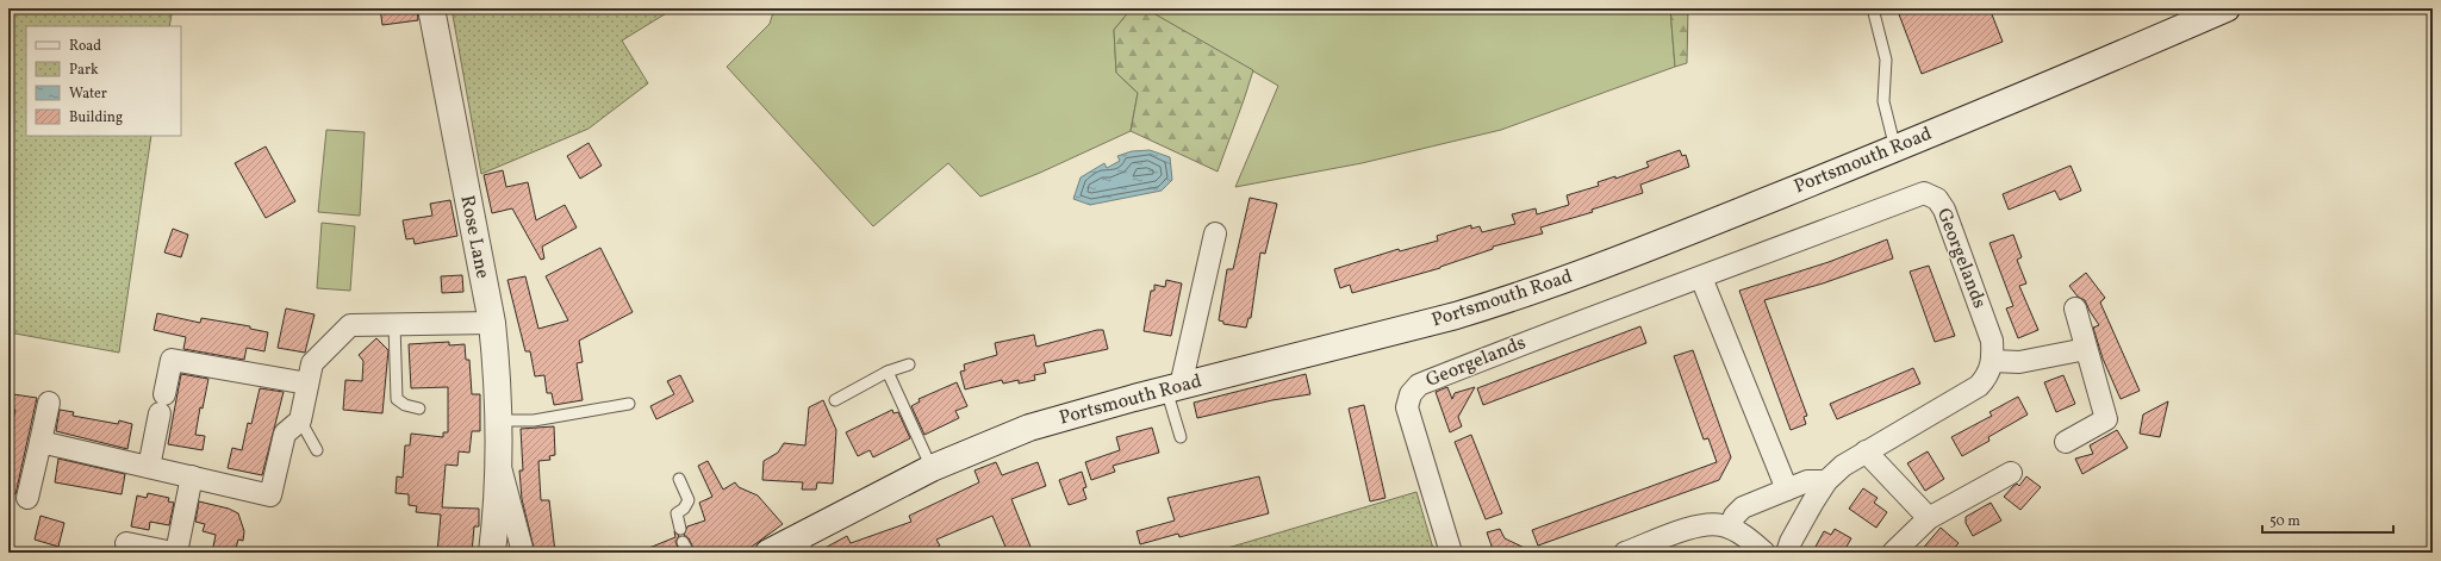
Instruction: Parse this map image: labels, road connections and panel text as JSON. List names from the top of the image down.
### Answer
{
  "streets": {
    "main road": ["Portsmouth Road", "Rose Lane"],
    "street": ["Georgelands"]
  },
  "legend": [
    "Road",
    "Park",
    "Water",
    "Building"
  ],
  "scale_bar": "50 m"
}
